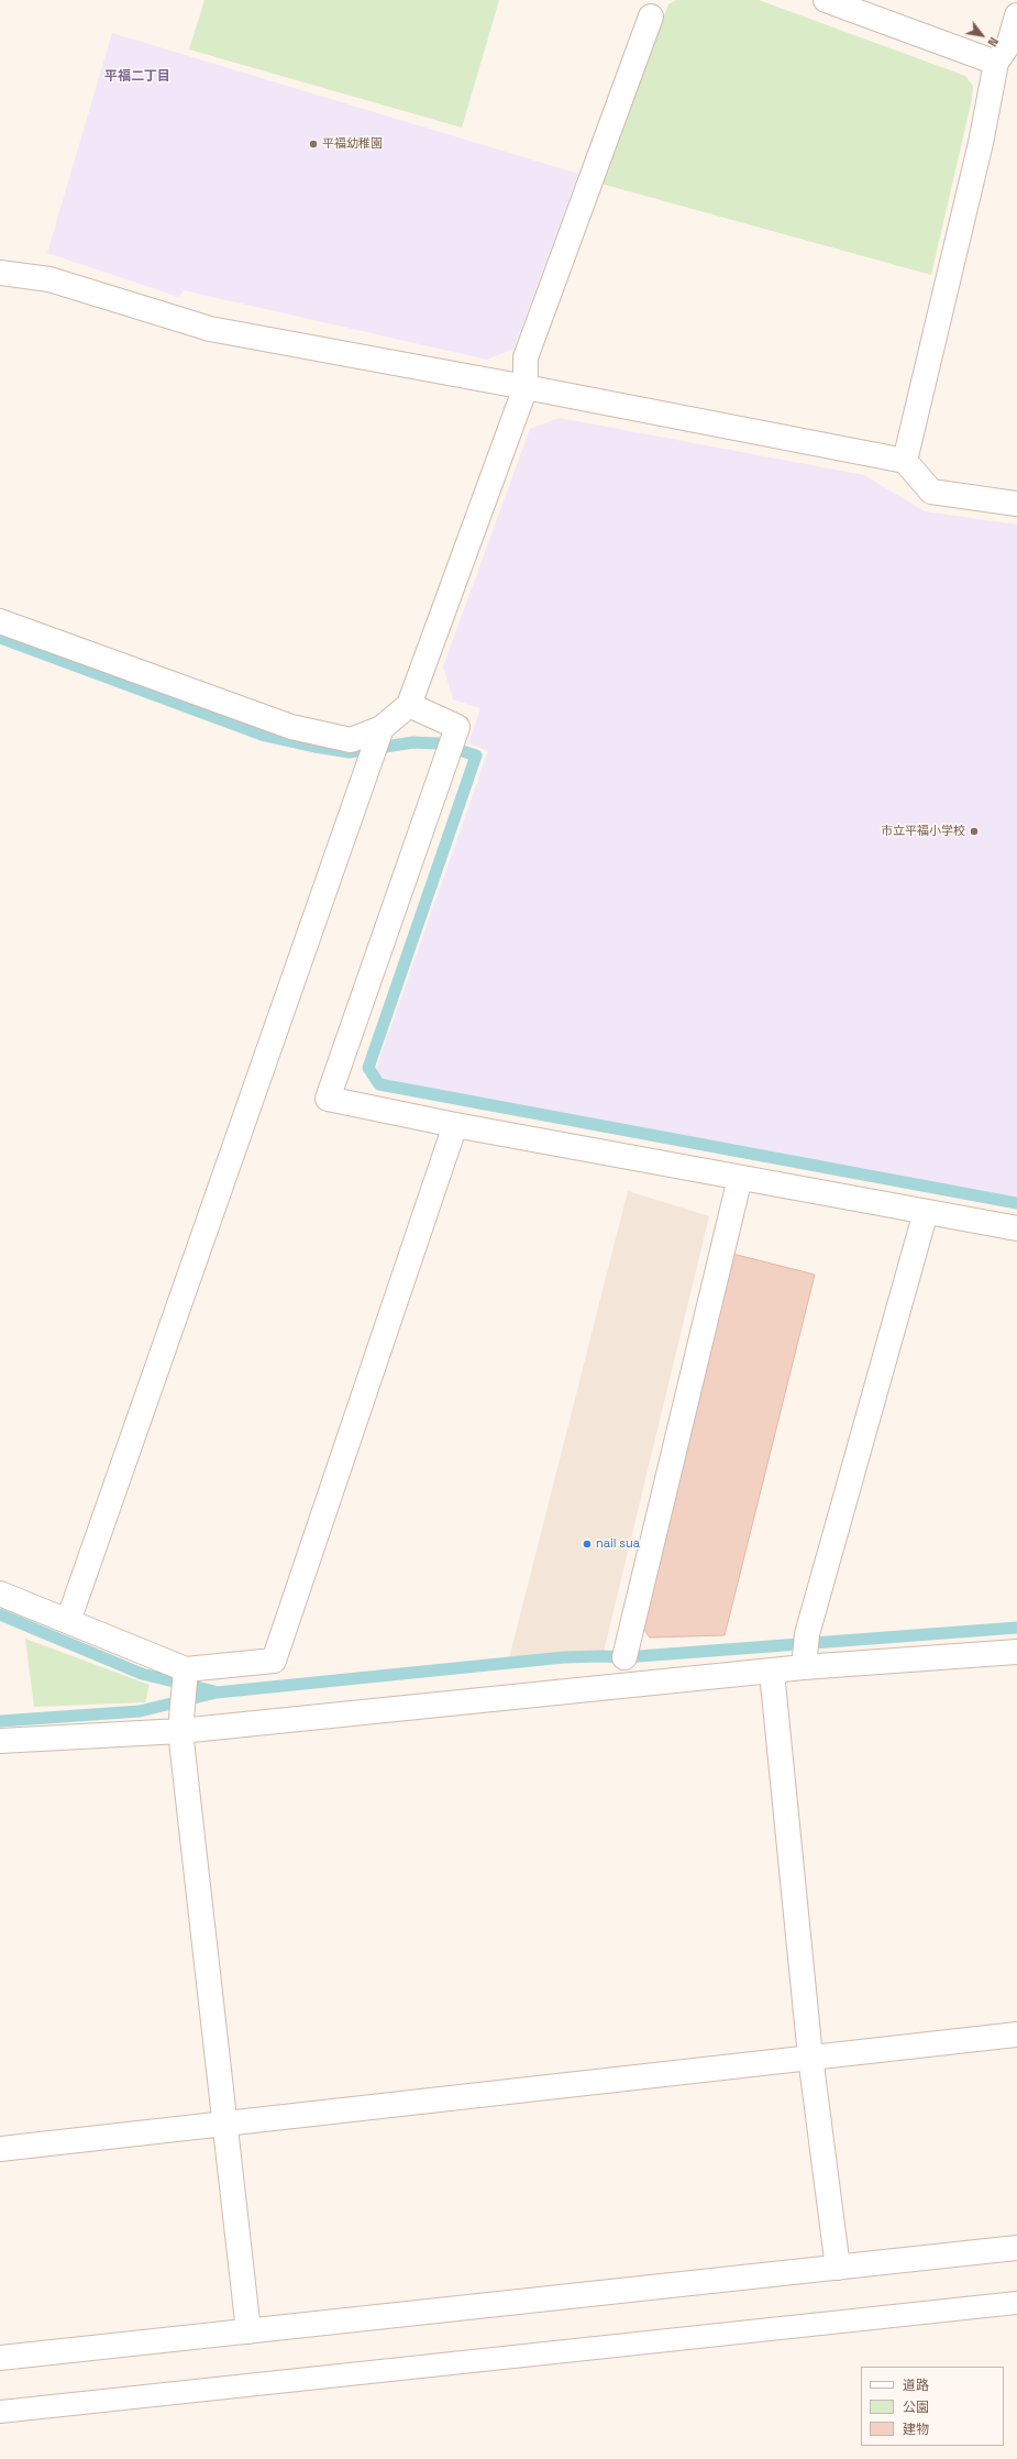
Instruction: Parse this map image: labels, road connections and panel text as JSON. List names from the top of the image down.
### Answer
{
  "districts": ["平福二丁目"],
  "places": ["平福幼稚園", "市立平福小学校", "nail sua"],
  "legend": ["道路", "公園", "建物"],
  "north": "bottom right"
}
